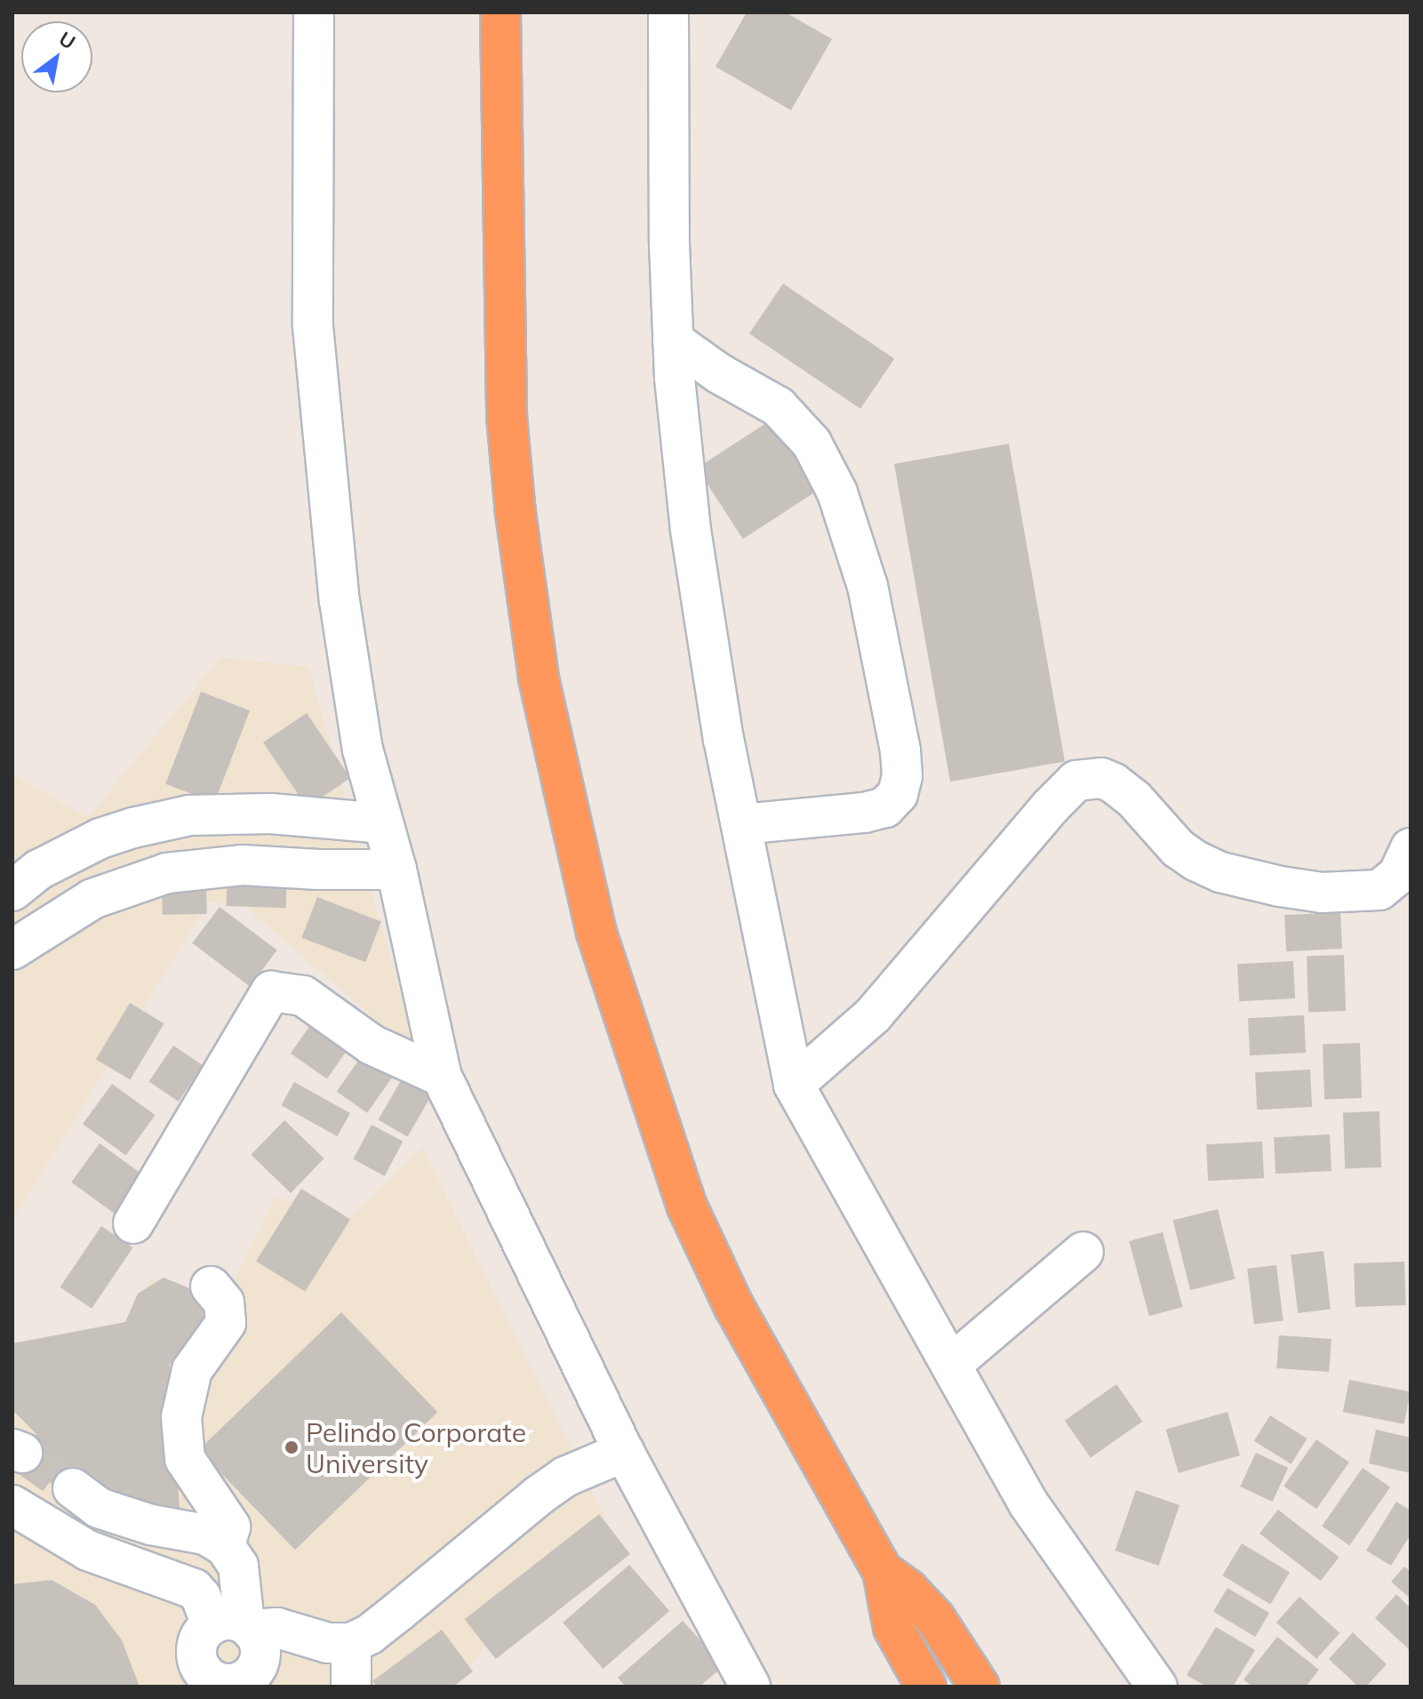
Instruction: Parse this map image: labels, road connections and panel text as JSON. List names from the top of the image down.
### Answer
{
  "places": ["Pelindo Corporate University"],
  "north": "top right"
}
